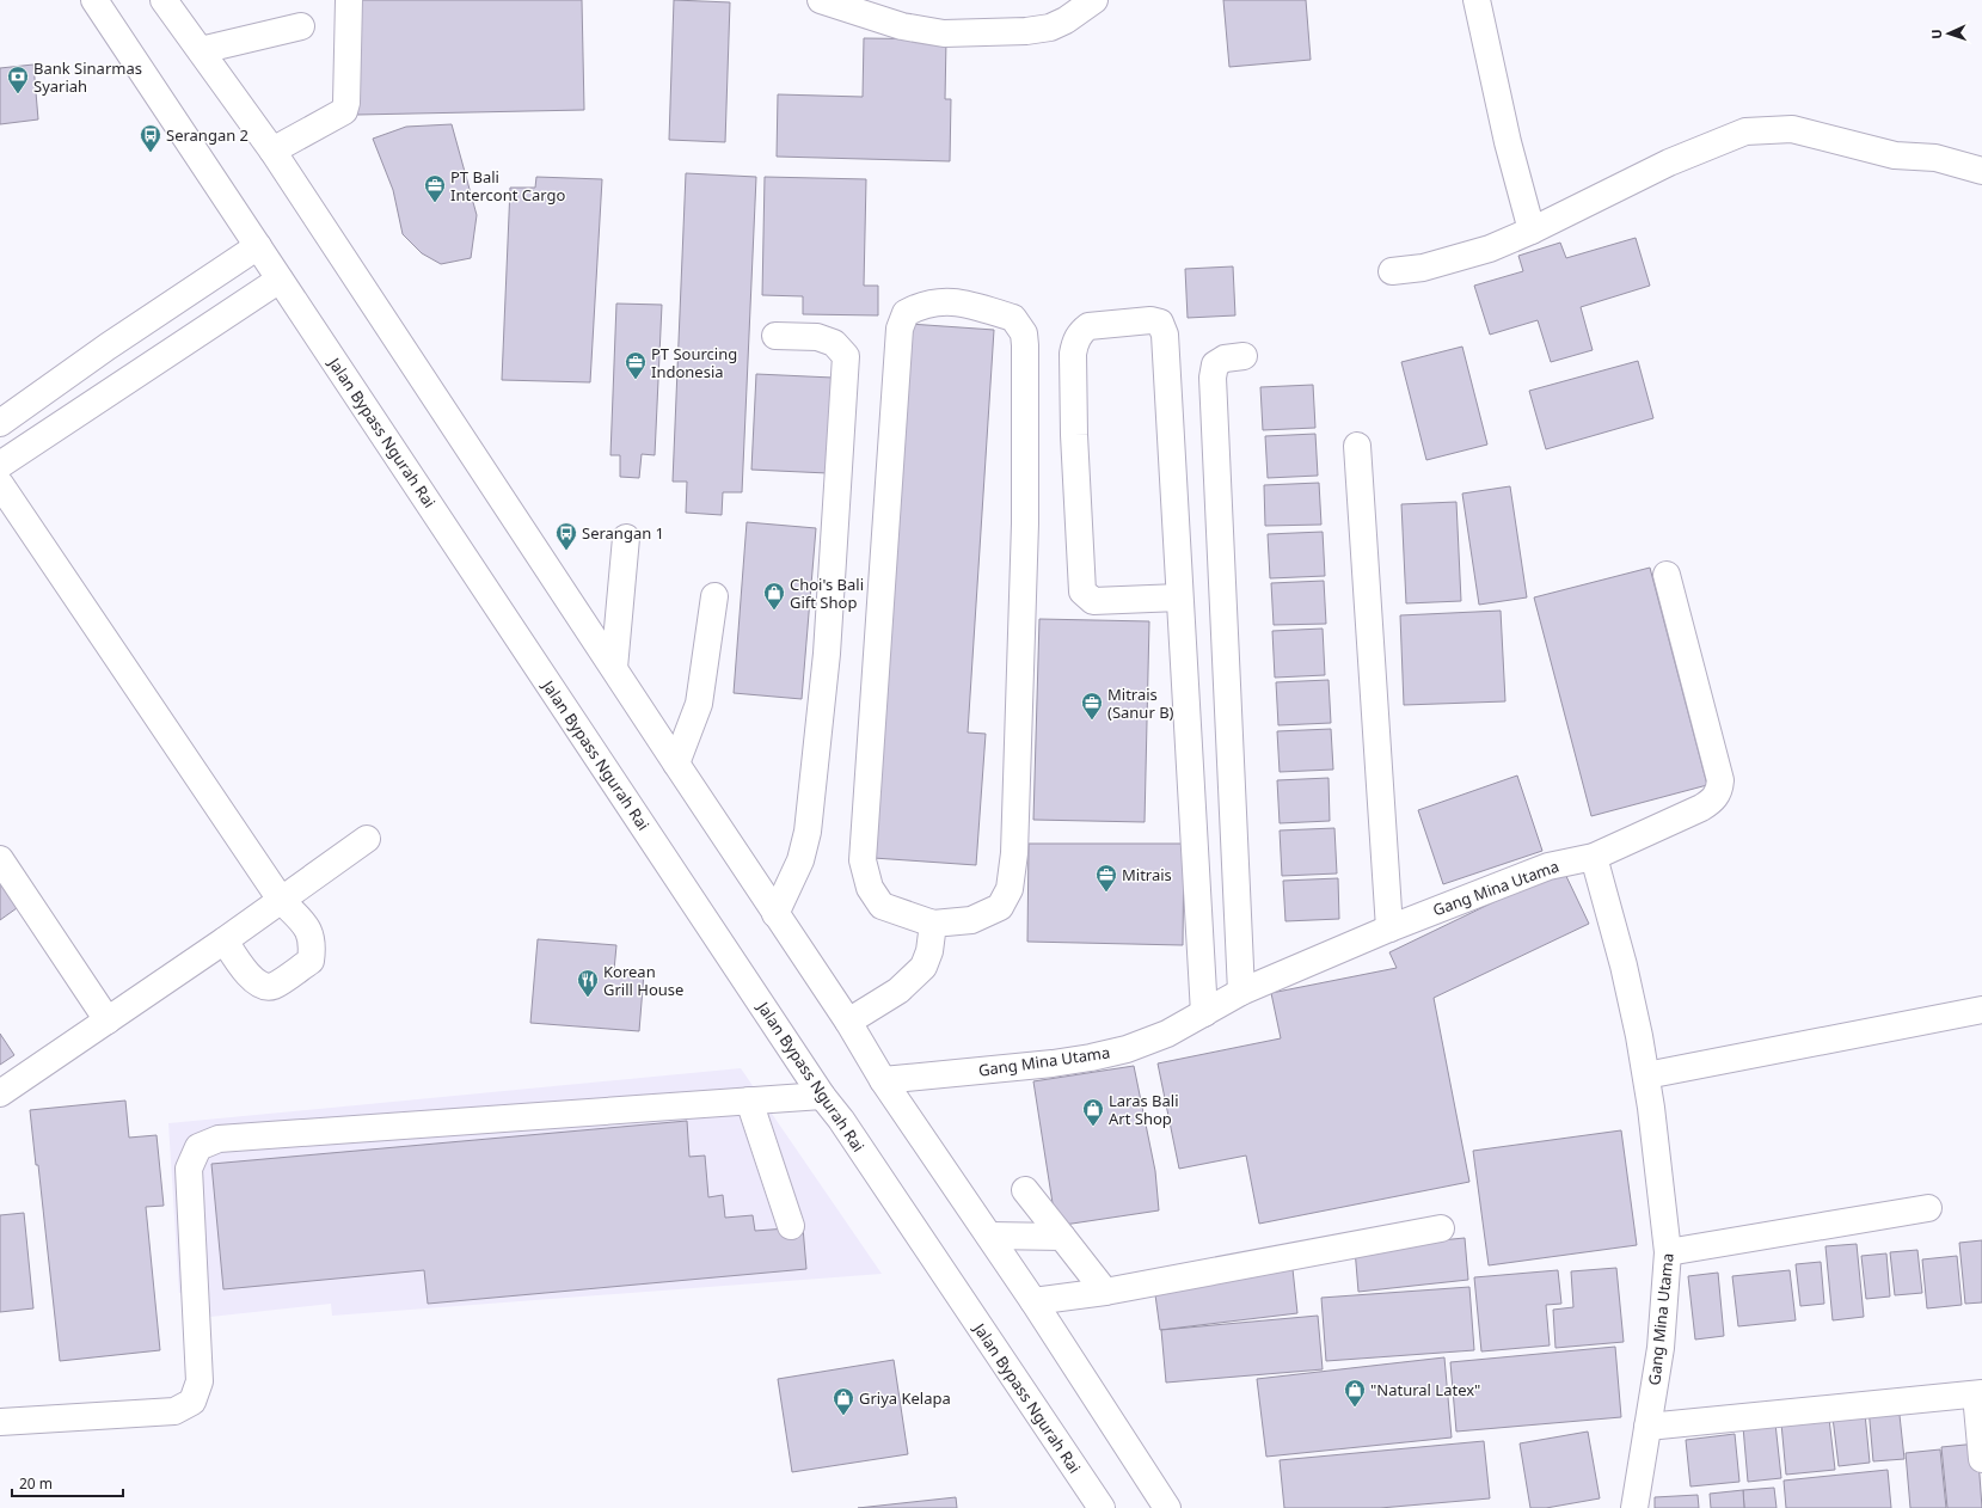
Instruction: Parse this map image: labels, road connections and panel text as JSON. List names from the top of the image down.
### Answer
{
  "streets": {
    "main road": ["Jalan Bypass Ngurah Rai", "Gang Mina Utama"]
  },
  "places": {
    "bank": ["Bank Sinarmas Syariah"],
    "bus stop": ["Serangan 2", "Serangan 1"],
    "office": [
      "PT Bali Intercont Cargo",
      "PT Sourcing Indonesia",
      "Mitrais (Sanur B)",
      "Mitrais"
    ],
    "shop": [
      "Choi's Bali Gift Shop",
      "Laras Bali Art Shop",
      "\"Natural Latex\"",
      "Griya Kelapa"
    ],
    "restaurant": ["Korean Grill House"]
  },
  "scale_bar": "20 m",
  "north": "left"
}
